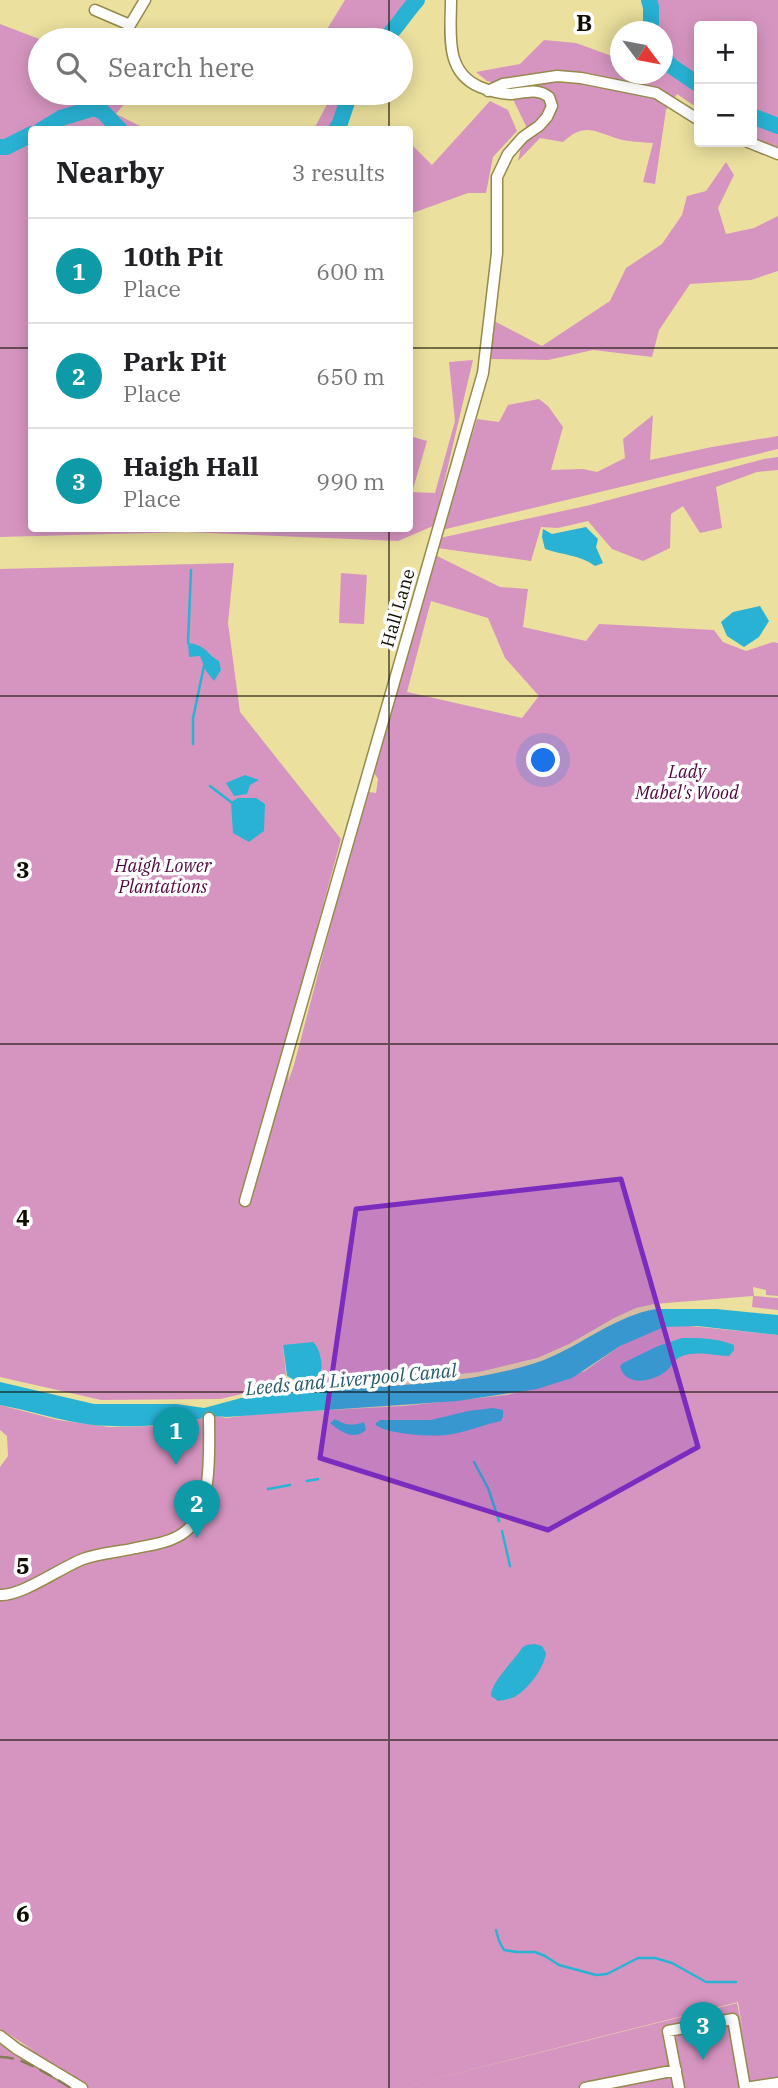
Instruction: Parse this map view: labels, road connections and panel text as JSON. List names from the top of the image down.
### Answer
{
  "streets": {
    "street": ["Hall Lane"]
  },
  "water": ["Leeds and Liverpool Canal"],
  "parks": ["Lady Mabel's Wood", "Haigh Lower Plantations"],
  "north": "bottom right",
  "page": {
    "map_buttons": ["+", "−"],
    "search": "Search here",
    "heading": ["Nearby", "3 results"],
    "list": [
      {
        "mark": "1",
        "name": "10th Pit",
        "note": "Place",
        "value": "600 m"
      },
      {
        "mark": "2",
        "name": "Park Pit",
        "note": "Place",
        "value": "650 m"
      },
      {
        "mark": "3",
        "name": "Haigh Hall",
        "note": "Place",
        "value": "990 m"
      }
    ],
    "pins": ["1", "2", "3"]
  },
  "grid": {
    "columns": ["B"],
    "rows": [
      "3",
      "4",
      "5",
      "6"
    ]
  }
}
